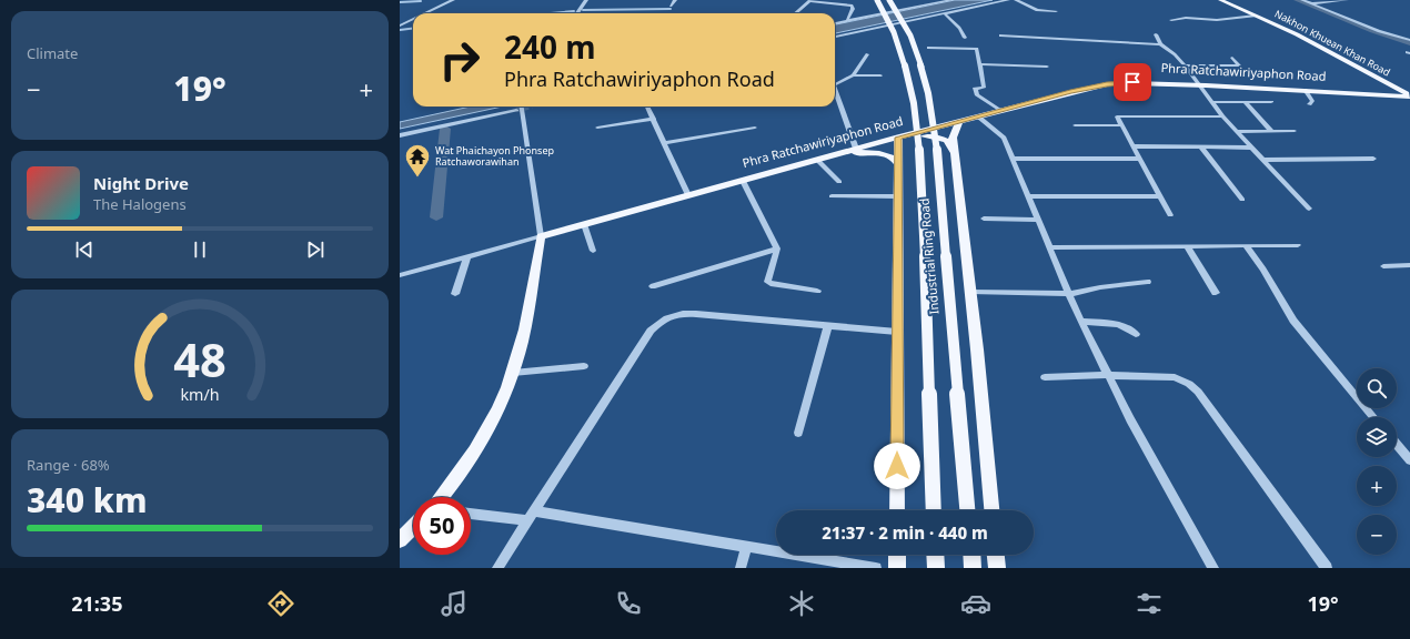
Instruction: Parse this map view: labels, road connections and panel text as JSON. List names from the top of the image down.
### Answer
{
  "streets": {
    "main road": ["Nakhon Khuean Khan Road", "Phra Ratchawiriyaphon Road", "Industrial Ring Road"]
  },
  "crossings": [
    ["Nakhon Khuean Khan Road", "Phra Ratchawiriyaphon Road"]
  ],
  "places": {
    "temple": ["Wat Phaichayon Phonsep Ratchaworawihan"]
  },
  "page": {
    "tile": [
      "Climate",
      ["Range · 68%", "340 km"]
    ],
    "turn": ["240 m", "Phra Ratchawiriyaphon Road"],
    "heat": ["−", "19°", "+"],
    "song": ["Night Drive", "The Halogens"],
    "map_buttons": ["+", "−"],
    "limit": "50",
    "trip": "21:37 · 2 min · 440 m",
    "tabs": ["21:35", "19°"],
    "gauge": ["48", "km/h"]
  }
}
